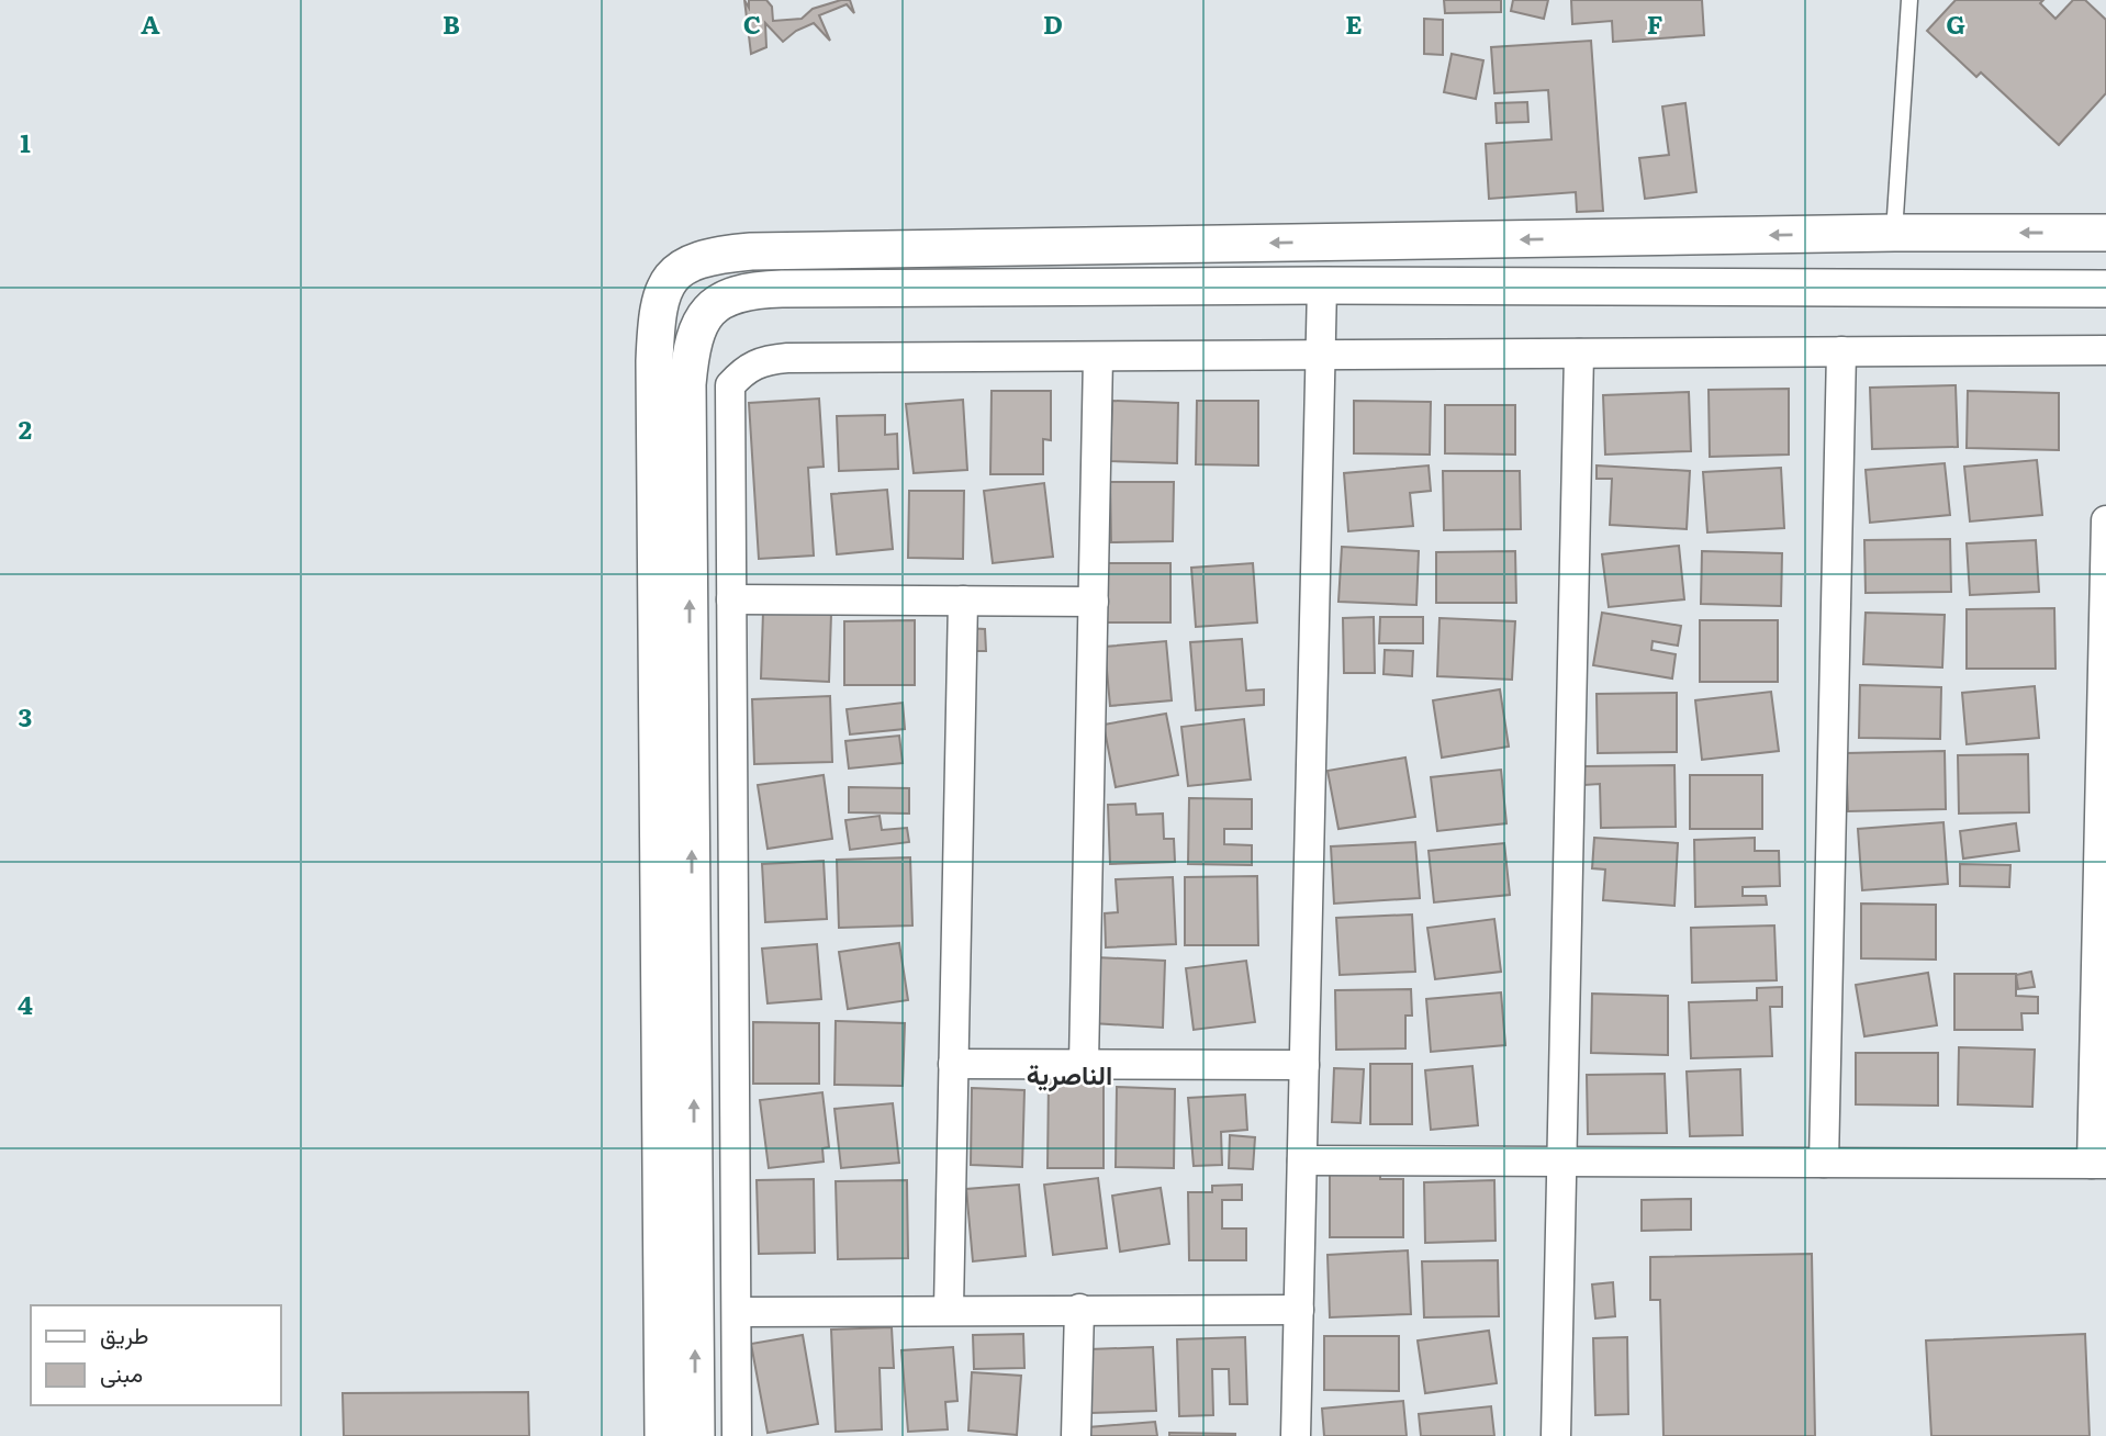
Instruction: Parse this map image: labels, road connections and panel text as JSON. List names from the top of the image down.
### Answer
{
  "districts": ["الناصرية"],
  "legend": ["طريق", "مبنى"],
  "grid": {
    "columns": [
      "A",
      "B",
      "C",
      "D",
      "E",
      "F",
      "G"
    ],
    "rows": [
      "1",
      "2",
      "3",
      "4"
    ]
  }
}
